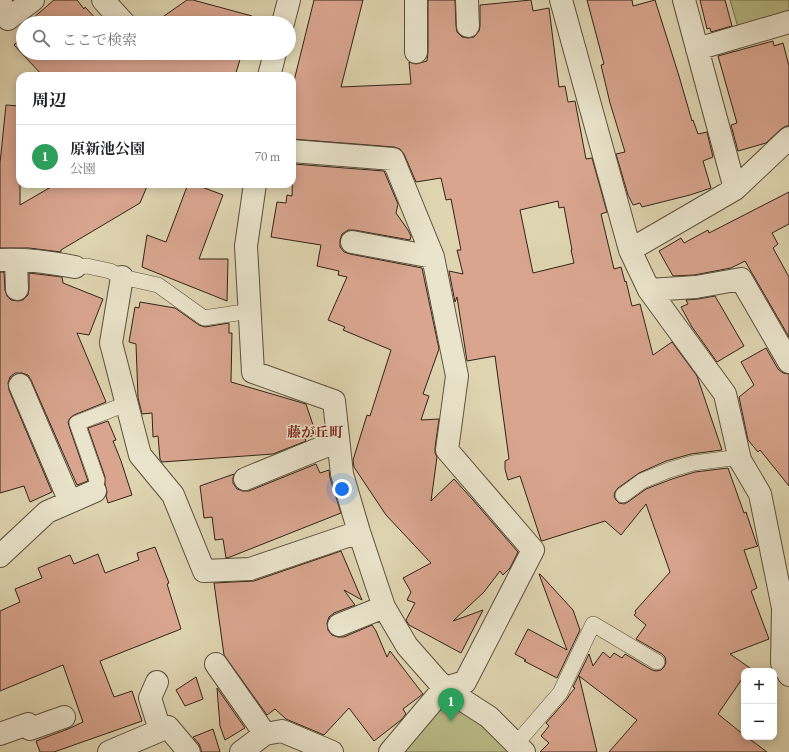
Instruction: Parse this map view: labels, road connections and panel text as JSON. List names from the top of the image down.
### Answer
{
  "districts": ["藤が丘町"],
  "page": {
    "search": "ここで検索",
    "heading": "周辺",
    "list": [
      {
        "mark": "1",
        "name": "原新池公園",
        "note": "公園",
        "value": "70 m"
      }
    ],
    "map_buttons": ["+", "−"],
    "pins": "1"
  }
}
